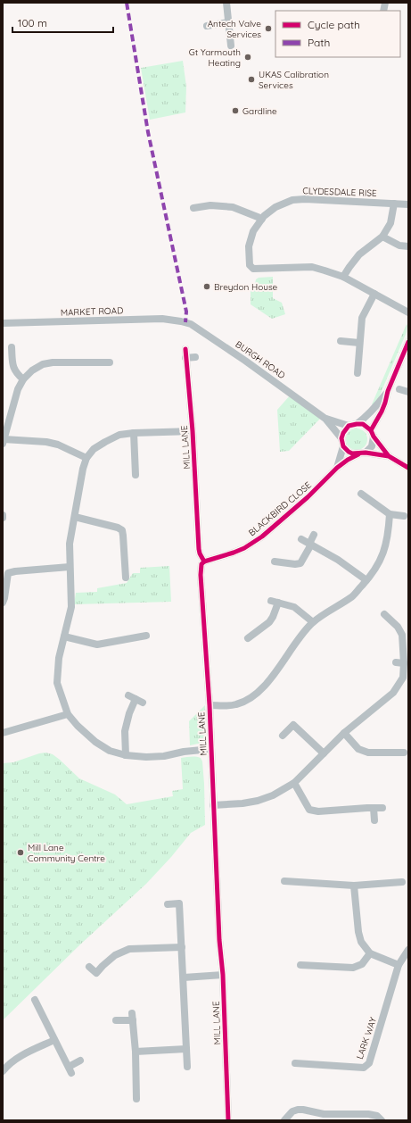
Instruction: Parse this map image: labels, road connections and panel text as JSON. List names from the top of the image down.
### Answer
{
  "streets": {
    "street": [
      "CLYDESDALE RISE",
      "MARKET ROAD",
      "BURGH ROAD",
      "MILL LANE",
      "BLACKBIRD CLOSE",
      "LARK WAY"
    ]
  },
  "crossings": [
    ["MARKET ROAD", "BURGH ROAD"],
    ["BURGH ROAD", "BLACKBIRD CLOSE"],
    ["MILL LANE", "BLACKBIRD CLOSE"]
  ],
  "places": [
    "Antech Valve Services",
    "Gt Yarmouth Heating",
    "UKAS Calibration Services",
    "Gardline",
    "Breydon House",
    "Mill Lane Community Centre"
  ],
  "legend": ["Cycle path", "Path"],
  "scale_bar": "100 m"
}
